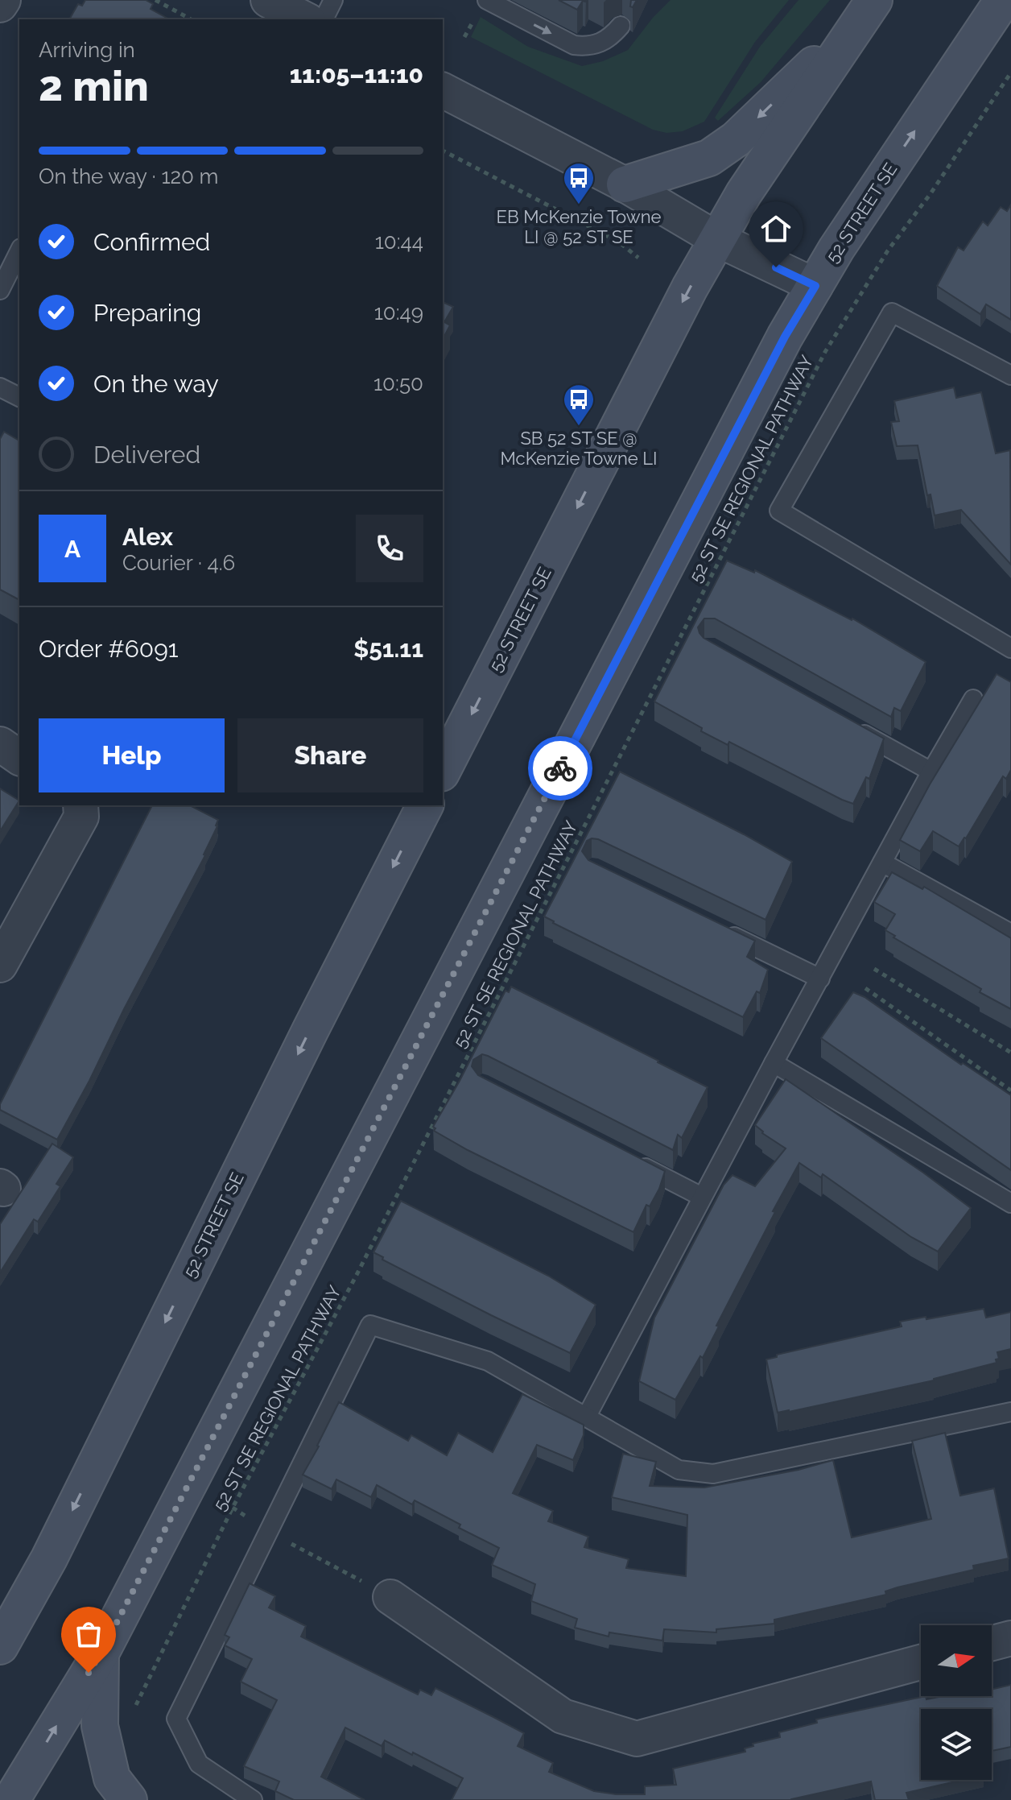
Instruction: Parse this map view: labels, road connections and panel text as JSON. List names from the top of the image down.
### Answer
{
  "streets": {
    "main road": ["52 STREET SE"],
    "path": ["52 ST SE REGIONAL PATHWAY"]
  },
  "places": {
    "bus stop": ["EB McKenzie Towne LI @ 52 ST SE", "SB 52 ST SE @ McKenzie Towne LI"]
  },
  "north": "right",
  "page": {
    "heading": ["2 min", "Arriving in", "11:05–11:10"],
    "panel": [
      "Alex",
      "Courier · 4.6",
      "Order #6091",
      "$51.11"
    ],
    "bar": "On the way · 120 m",
    "list": [
      ["Confirmed", "10:44"],
      ["Preparing", "10:49"],
      ["On the way", "10:50"],
      "Delivered"
    ],
    "round": "A",
    "buttons": ["Help", "Share"]
  }
}
